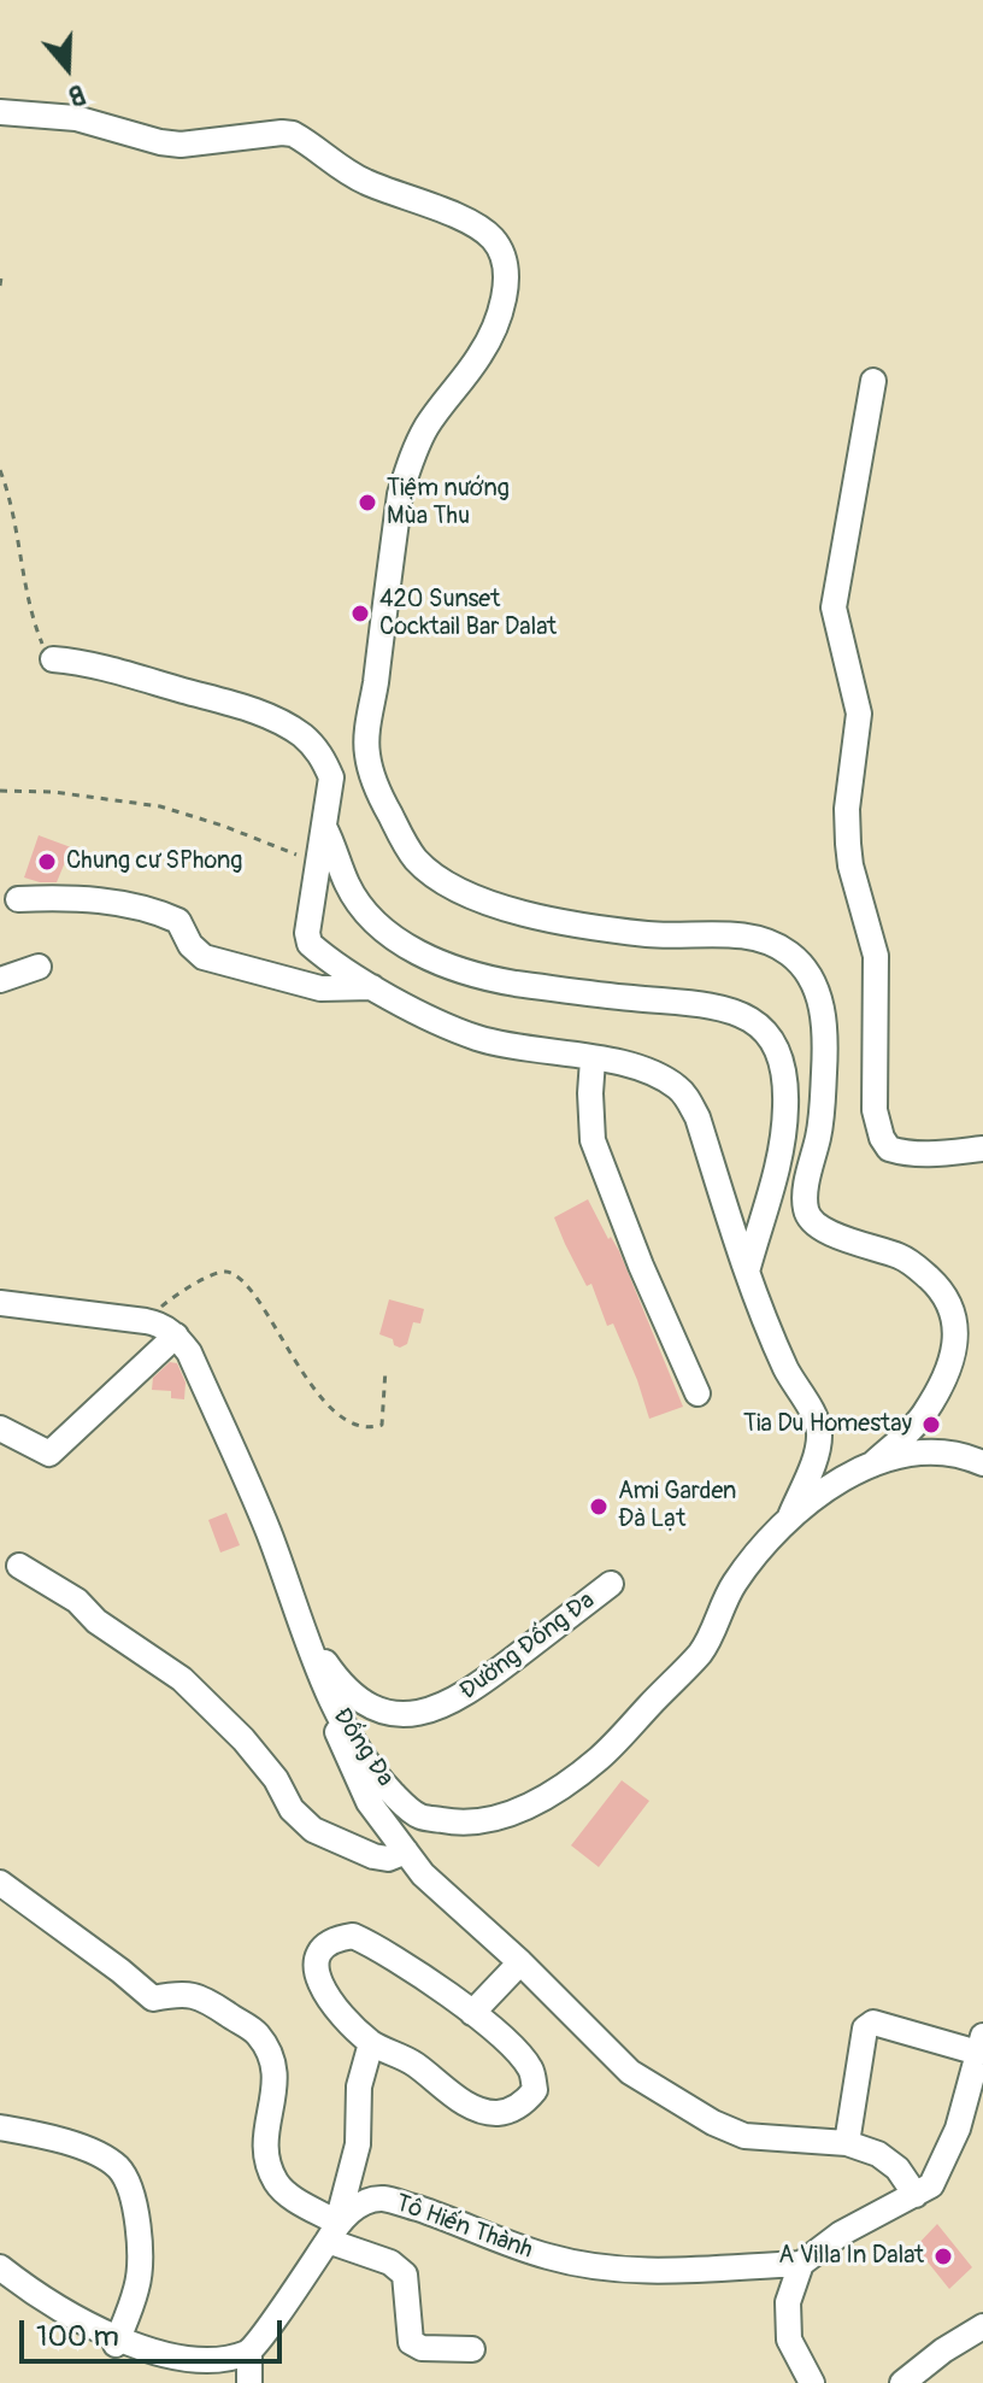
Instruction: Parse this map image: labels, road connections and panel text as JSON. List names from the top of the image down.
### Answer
{
  "streets": {
    "street": ["Đường Đống Đa", "Đống Đa", "Tô Hiến Thành"]
  },
  "crossings": [
    ["Đường Đống Đa", "Đống Đa"]
  ],
  "places": [
    "Tiệm nướng Mùa Thu",
    "420 Sunset Cocktail Bar Dalat",
    "Chung cư SPhong",
    "Tia Du Homestay",
    "Ami Garden Đà Lạt",
    "A Villa In Dalat"
  ],
  "scale_bar": "100 m",
  "north": "bottom"
}
